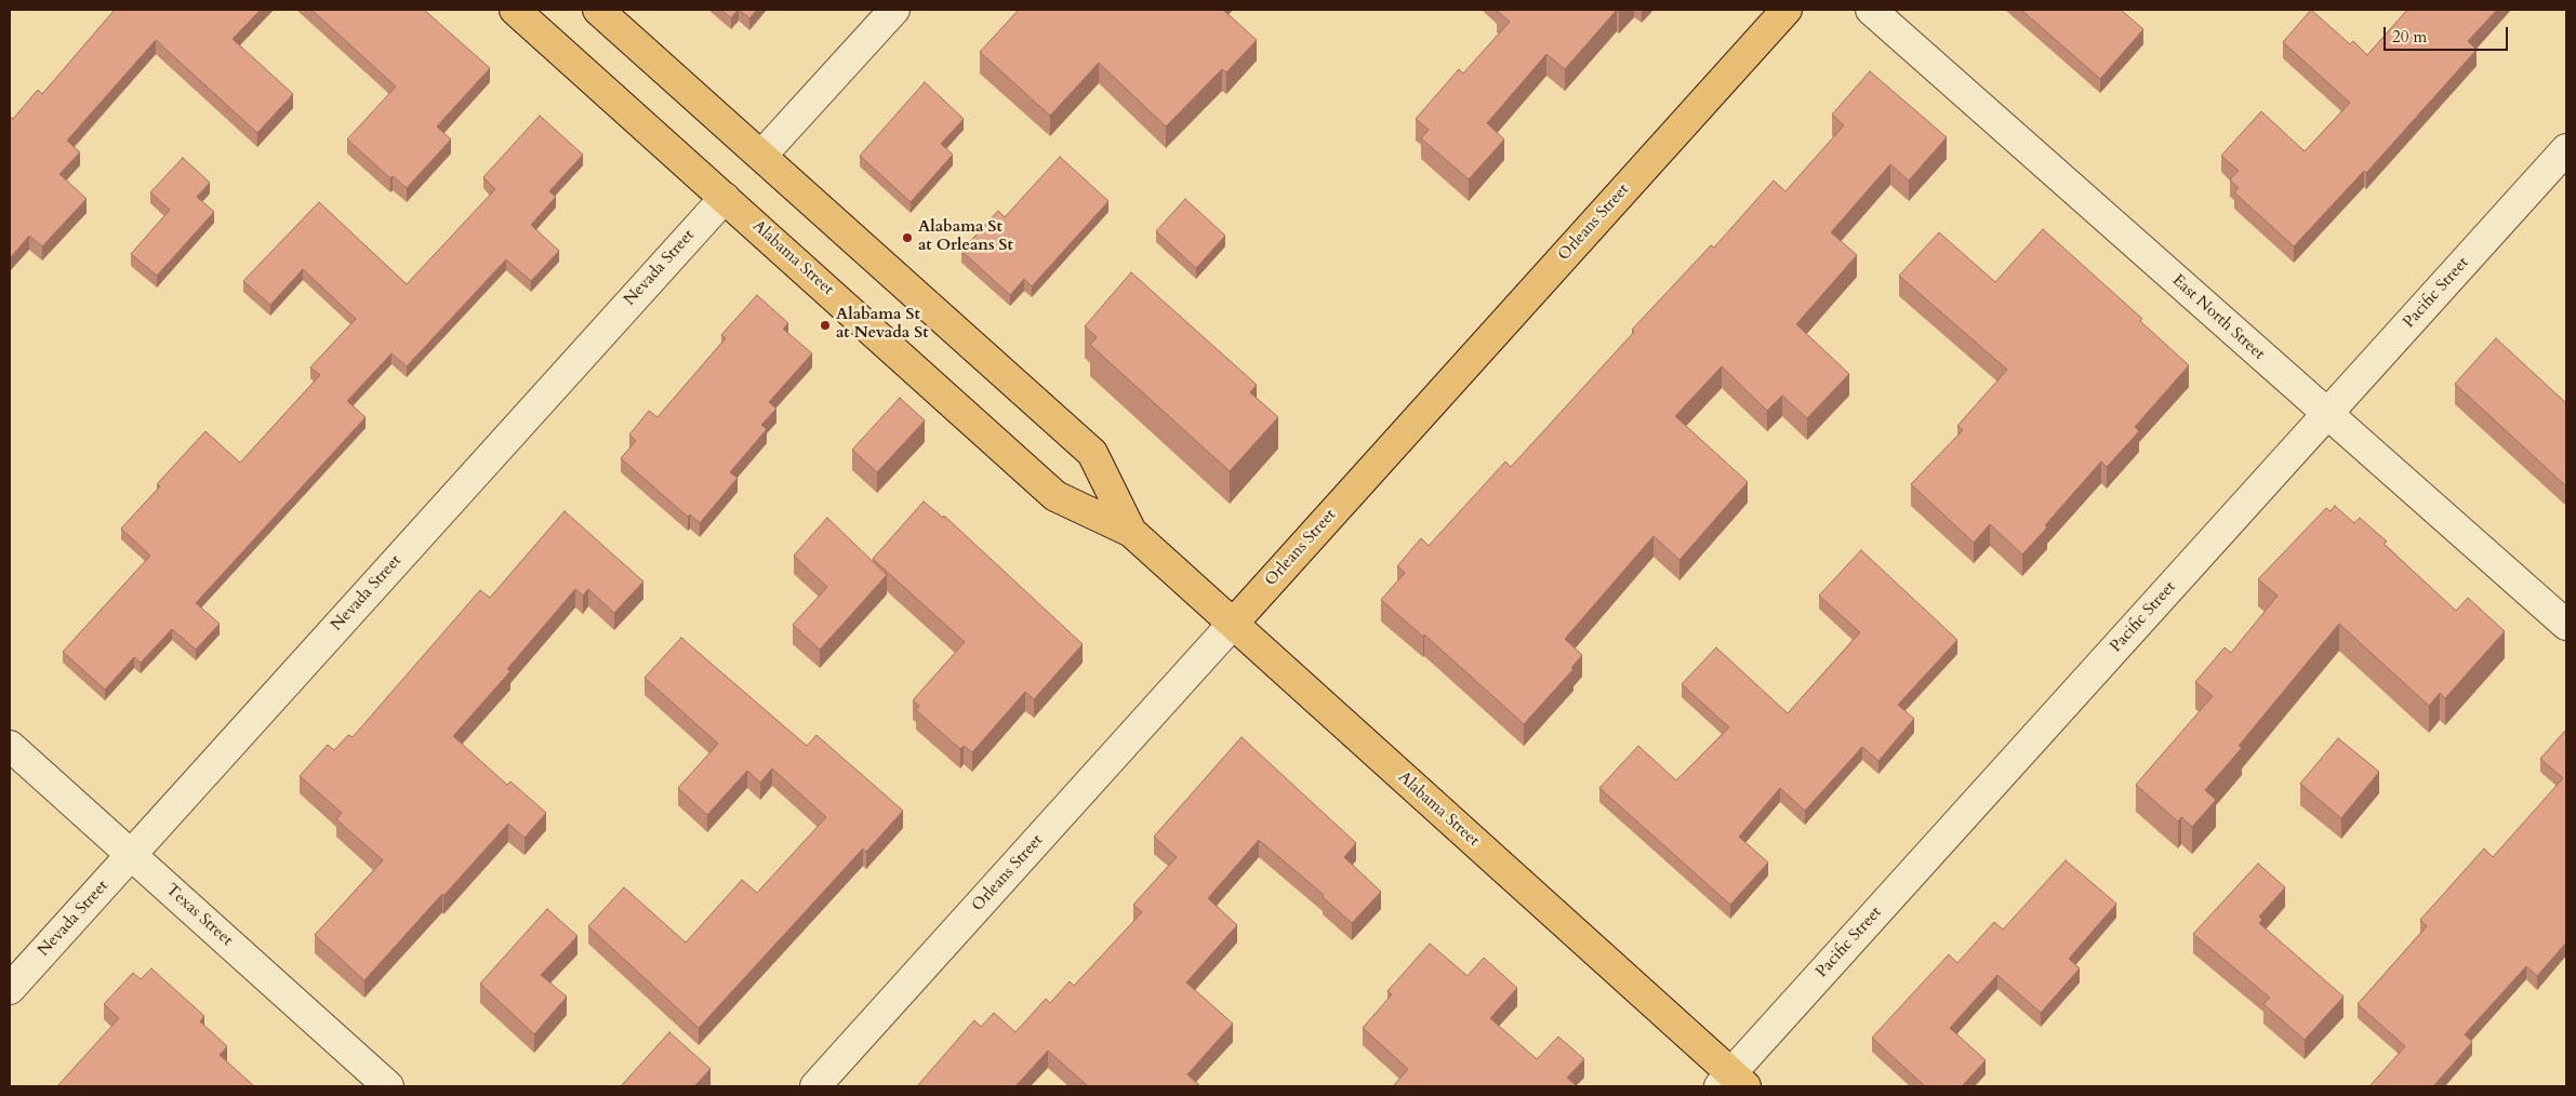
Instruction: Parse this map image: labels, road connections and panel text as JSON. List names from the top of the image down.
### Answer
{
  "streets": {
    "main road": ["Orleans Street", "Alabama Street"],
    "street": [
      "Nevada Street",
      "Pacific Street",
      "East North Street",
      "Texas Street"
    ]
  },
  "crossings": [
    ["Orleans Street", "Alabama Street"],
    ["Alabama Street", "Nevada Street"],
    ["Alabama Street", "Pacific Street"],
    ["Nevada Street", "Texas Street"],
    ["Pacific Street", "East North Street"]
  ],
  "places": ["Alabama St at Orleans St", "Alabama St at Nevada St"],
  "scale_bar": "20 m"
}
